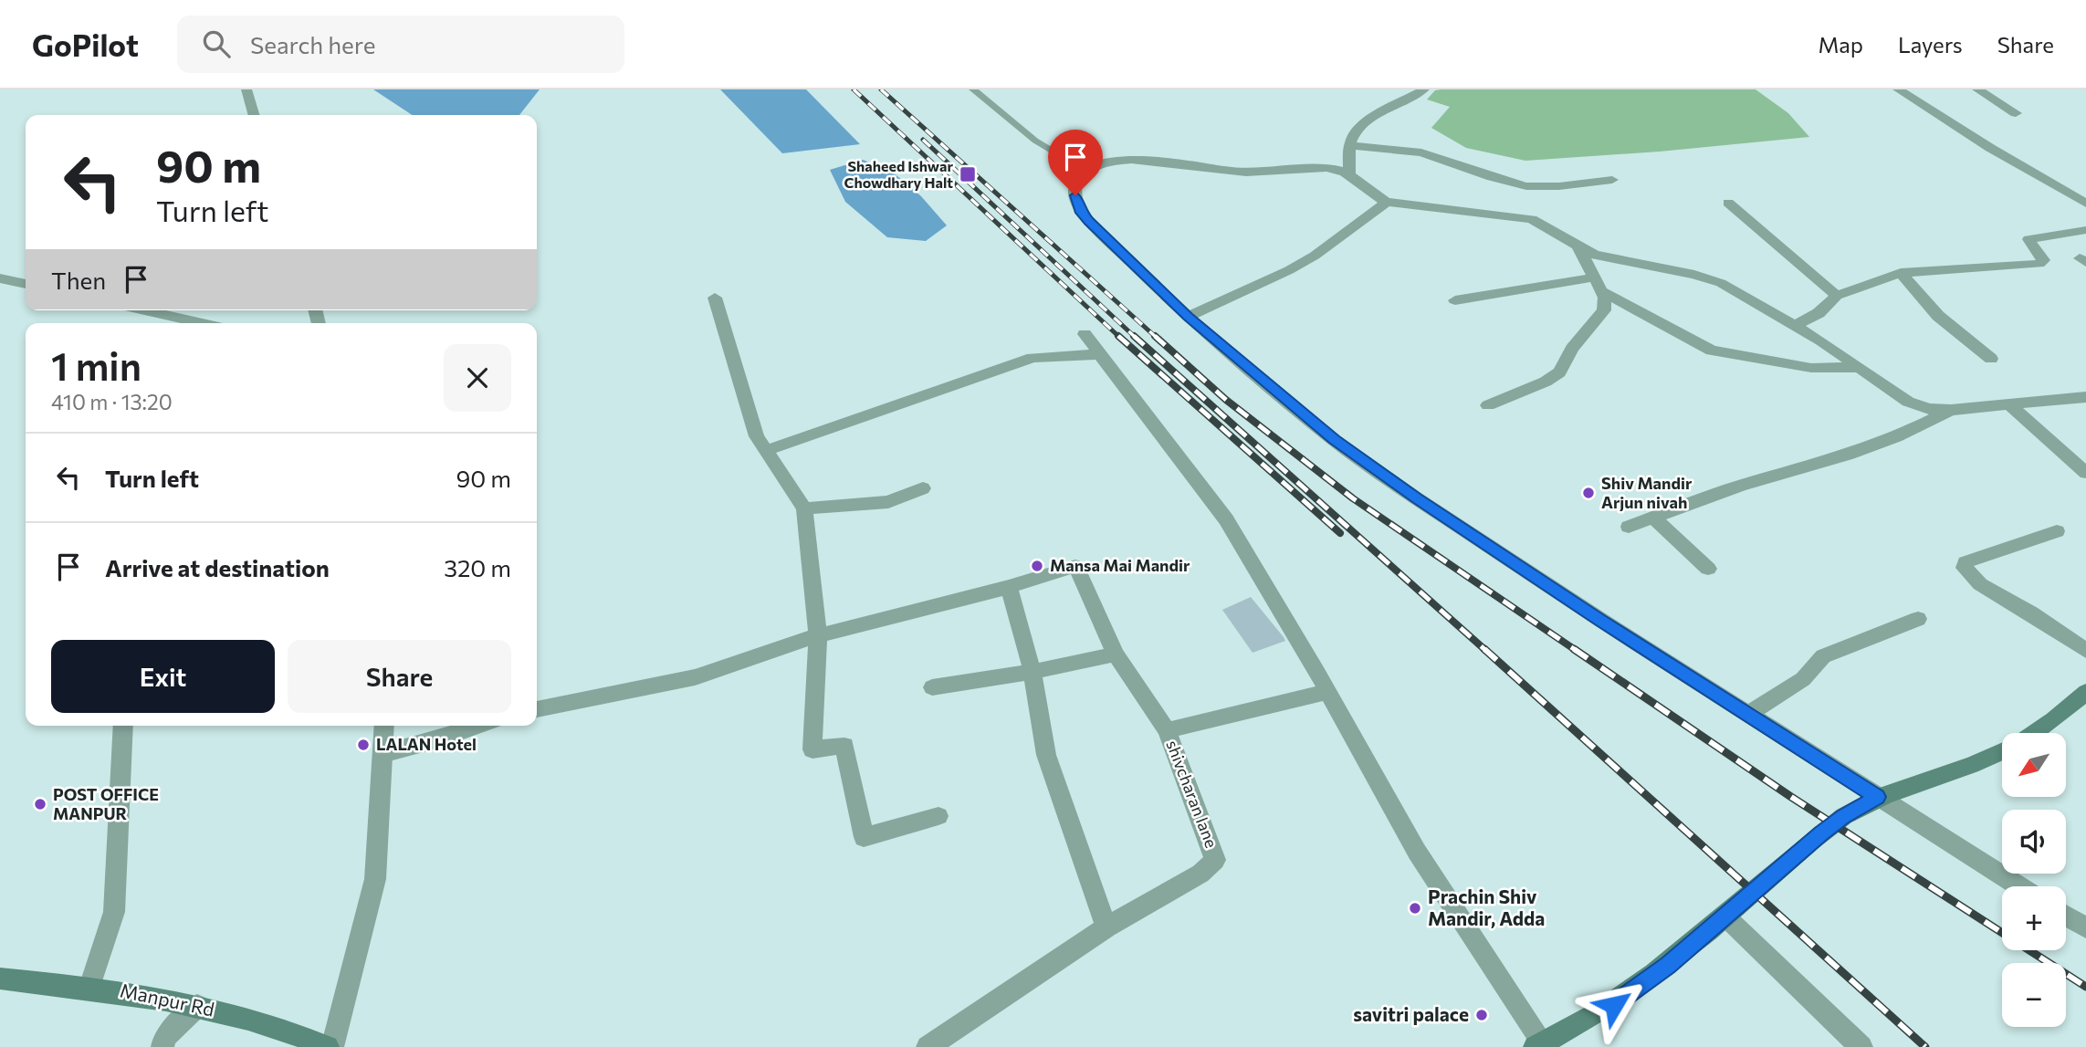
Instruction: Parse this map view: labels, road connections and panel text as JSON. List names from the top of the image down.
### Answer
{
  "streets": {
    "main road": ["Manpur Rd"],
    "street": ["shivcharan lane"]
  },
  "places": {
    "transit": ["Shaheed Ishwar Chowdhary Halt"],
    "other": [
      "Shiv Mandir Arjun nivah",
      "Mansa Mai Mandir",
      "LALAN Hotel",
      "POST OFFICE MANPUR",
      "Prachin Shiv Mandir, Adda",
      "savitri palace"
    ]
  },
  "north": "bottom left",
  "page": {
    "header": "GoPilot",
    "search": "Search here",
    "nav": ["Map", "Layers", "Share"],
    "turn": ["90 m", "Turn left"],
    "then": "Then",
    "heading": ["1 min", "410 m · 13:20"],
    "list": [
      {
        "name": "Turn left",
        "value": "90 m"
      },
      {
        "name": "Arrive at destination",
        "value": "320 m"
      }
    ],
    "buttons": ["Exit", "Share"],
    "map_buttons": ["+", "−"]
  }
}
